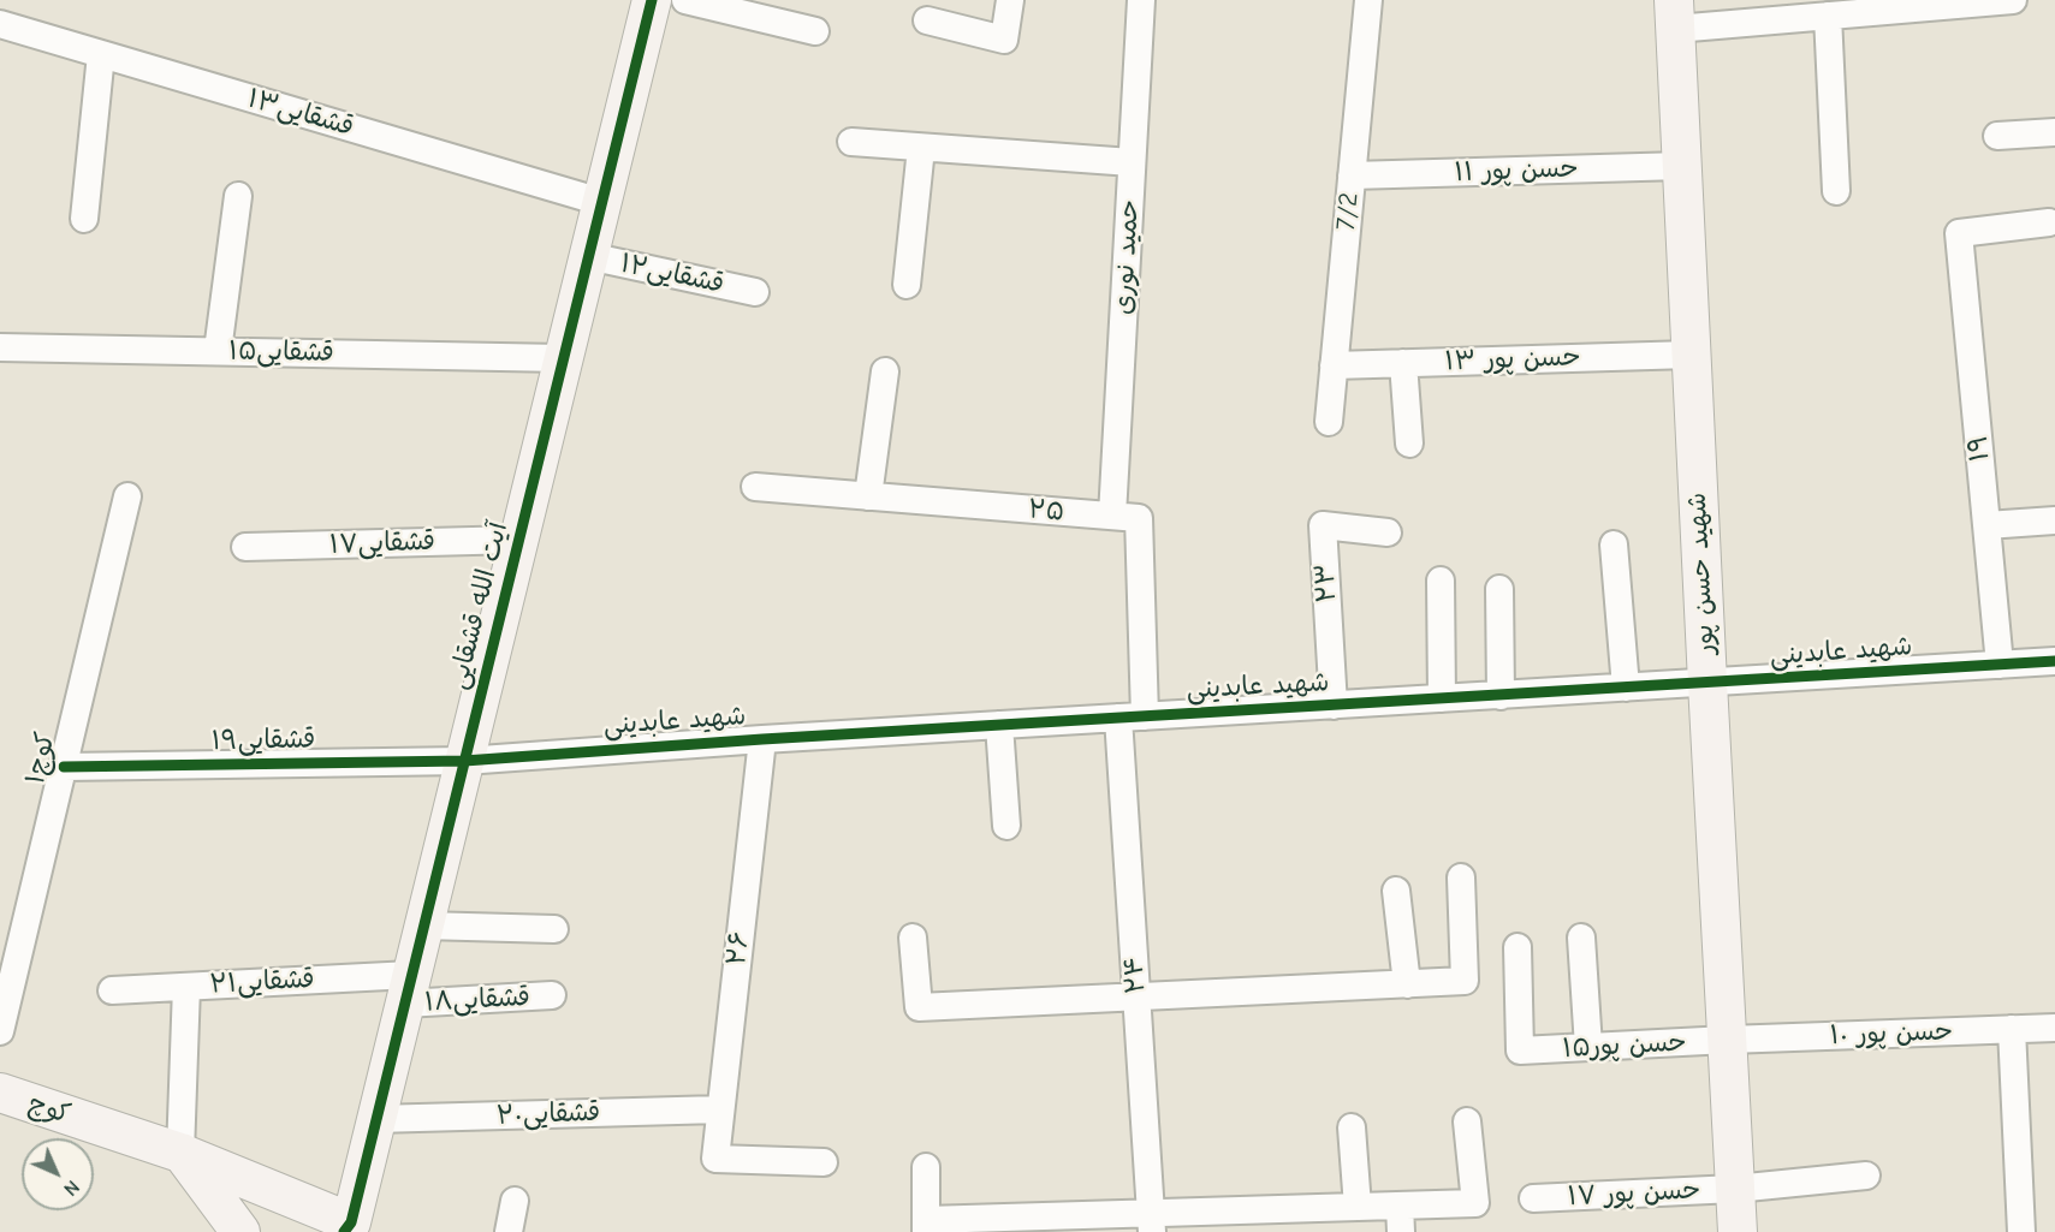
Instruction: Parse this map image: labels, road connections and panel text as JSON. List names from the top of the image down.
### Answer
{
  "streets": {
    "street": [
      "قشقایی۱۳",
      "۱۱ حسن پور",
      "7/2",
      "حمید نوری",
      "قشقایی۱۲",
      "۱۵قشقایی",
      "۱۳ حسن پور",
      "۱۹",
      "۲۵",
      "۱۷قشقایی",
      "شهید حسن پور",
      "۲۳",
      "آیت الله قشقایی",
      "شهید عابدینی",
      "۱۹قشقایی",
      "کوچ۱",
      "۲۶",
      "۲۴",
      "قشقایی۲۱",
      "۱۸قشقایی",
      "۱۰ حسن پور",
      "حسن پور۱۵",
      "کوچ",
      "۲۰قشقایی",
      "۱۷ حسن پور"
    ]
  },
  "crossings": [
    ["قشقایی۱۳", "آیت الله قشقایی"],
    ["۱۱ حسن پور", "7/2"],
    ["۱۱ حسن پور", "شهید حسن پور"],
    ["7/2", "۱۳ حسن پور"],
    ["حمید نوری", "۲۵"],
    ["قشقایی۱۲", "آیت الله قشقایی"],
    ["۱۵قشقایی", "آیت الله قشقایی"],
    ["۱۳ حسن پور", "شهید حسن پور"],
    ["۱۹", "شهید عابدینی"],
    ["۲۵", "شهید عابدینی"],
    ["۲۵", "۲۴"],
    ["۱۷قشقایی", "آیت الله قشقایی"],
    ["شهید حسن پور", "شهید عابدینی"],
    ["شهید حسن پور", "۱۰ حسن پور"],
    ["شهید حسن پور", "حسن پور۱۵"],
    ["شهید حسن پور", "۱۷ حسن پور"],
    ["۲۳", "شهید عابدینی"],
    ["آیت الله قشقایی", "شهید عابدینی"],
    ["آیت الله قشقایی", "۱۹قشقایی"],
    ["آیت الله قشقایی", "قشقایی۲۱"],
    ["آیت الله قشقایی", "۱۸قشقایی"],
    ["آیت الله قشقایی", "کوچ"],
    ["آیت الله قشقایی", "۲۰قشقایی"],
    ["شهید عابدینی", "۱۹قشقایی"],
    ["شهید عابدینی", "۲۶"],
    ["شهید عابدینی", "۲۴"],
    ["۱۹قشقایی", "کوچ۱"],
    ["۲۶", "۲۰قشقایی"],
    ["قشقایی۲۱", "۱۸قشقایی"],
    ["۱۰ حسن پور", "حسن پور۱۵"]
  ],
  "north": "bottom right"
}
